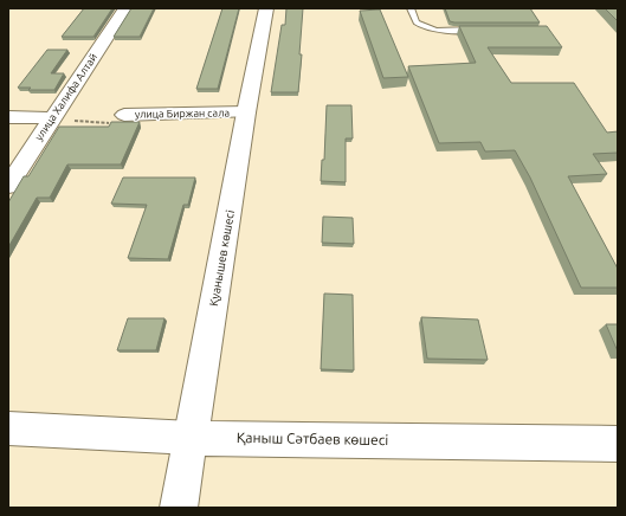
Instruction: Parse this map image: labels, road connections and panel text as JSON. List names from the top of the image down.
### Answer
{
  "streets": {
    "street": [
      "улица Халифа Алтай",
      "улица Биржан сала",
      "Қуанышев көшесі",
      "Қаныш Сәтбаев көшесі"
    ]
  },
  "crossings": [
    ["улица Халифа Алтай", "улица Биржан сала"],
    ["улица Биржан сала", "Қуанышев көшесі"],
    ["Қуанышев көшесі", "Қаныш Сәтбаев көшесі"]
  ]
}
